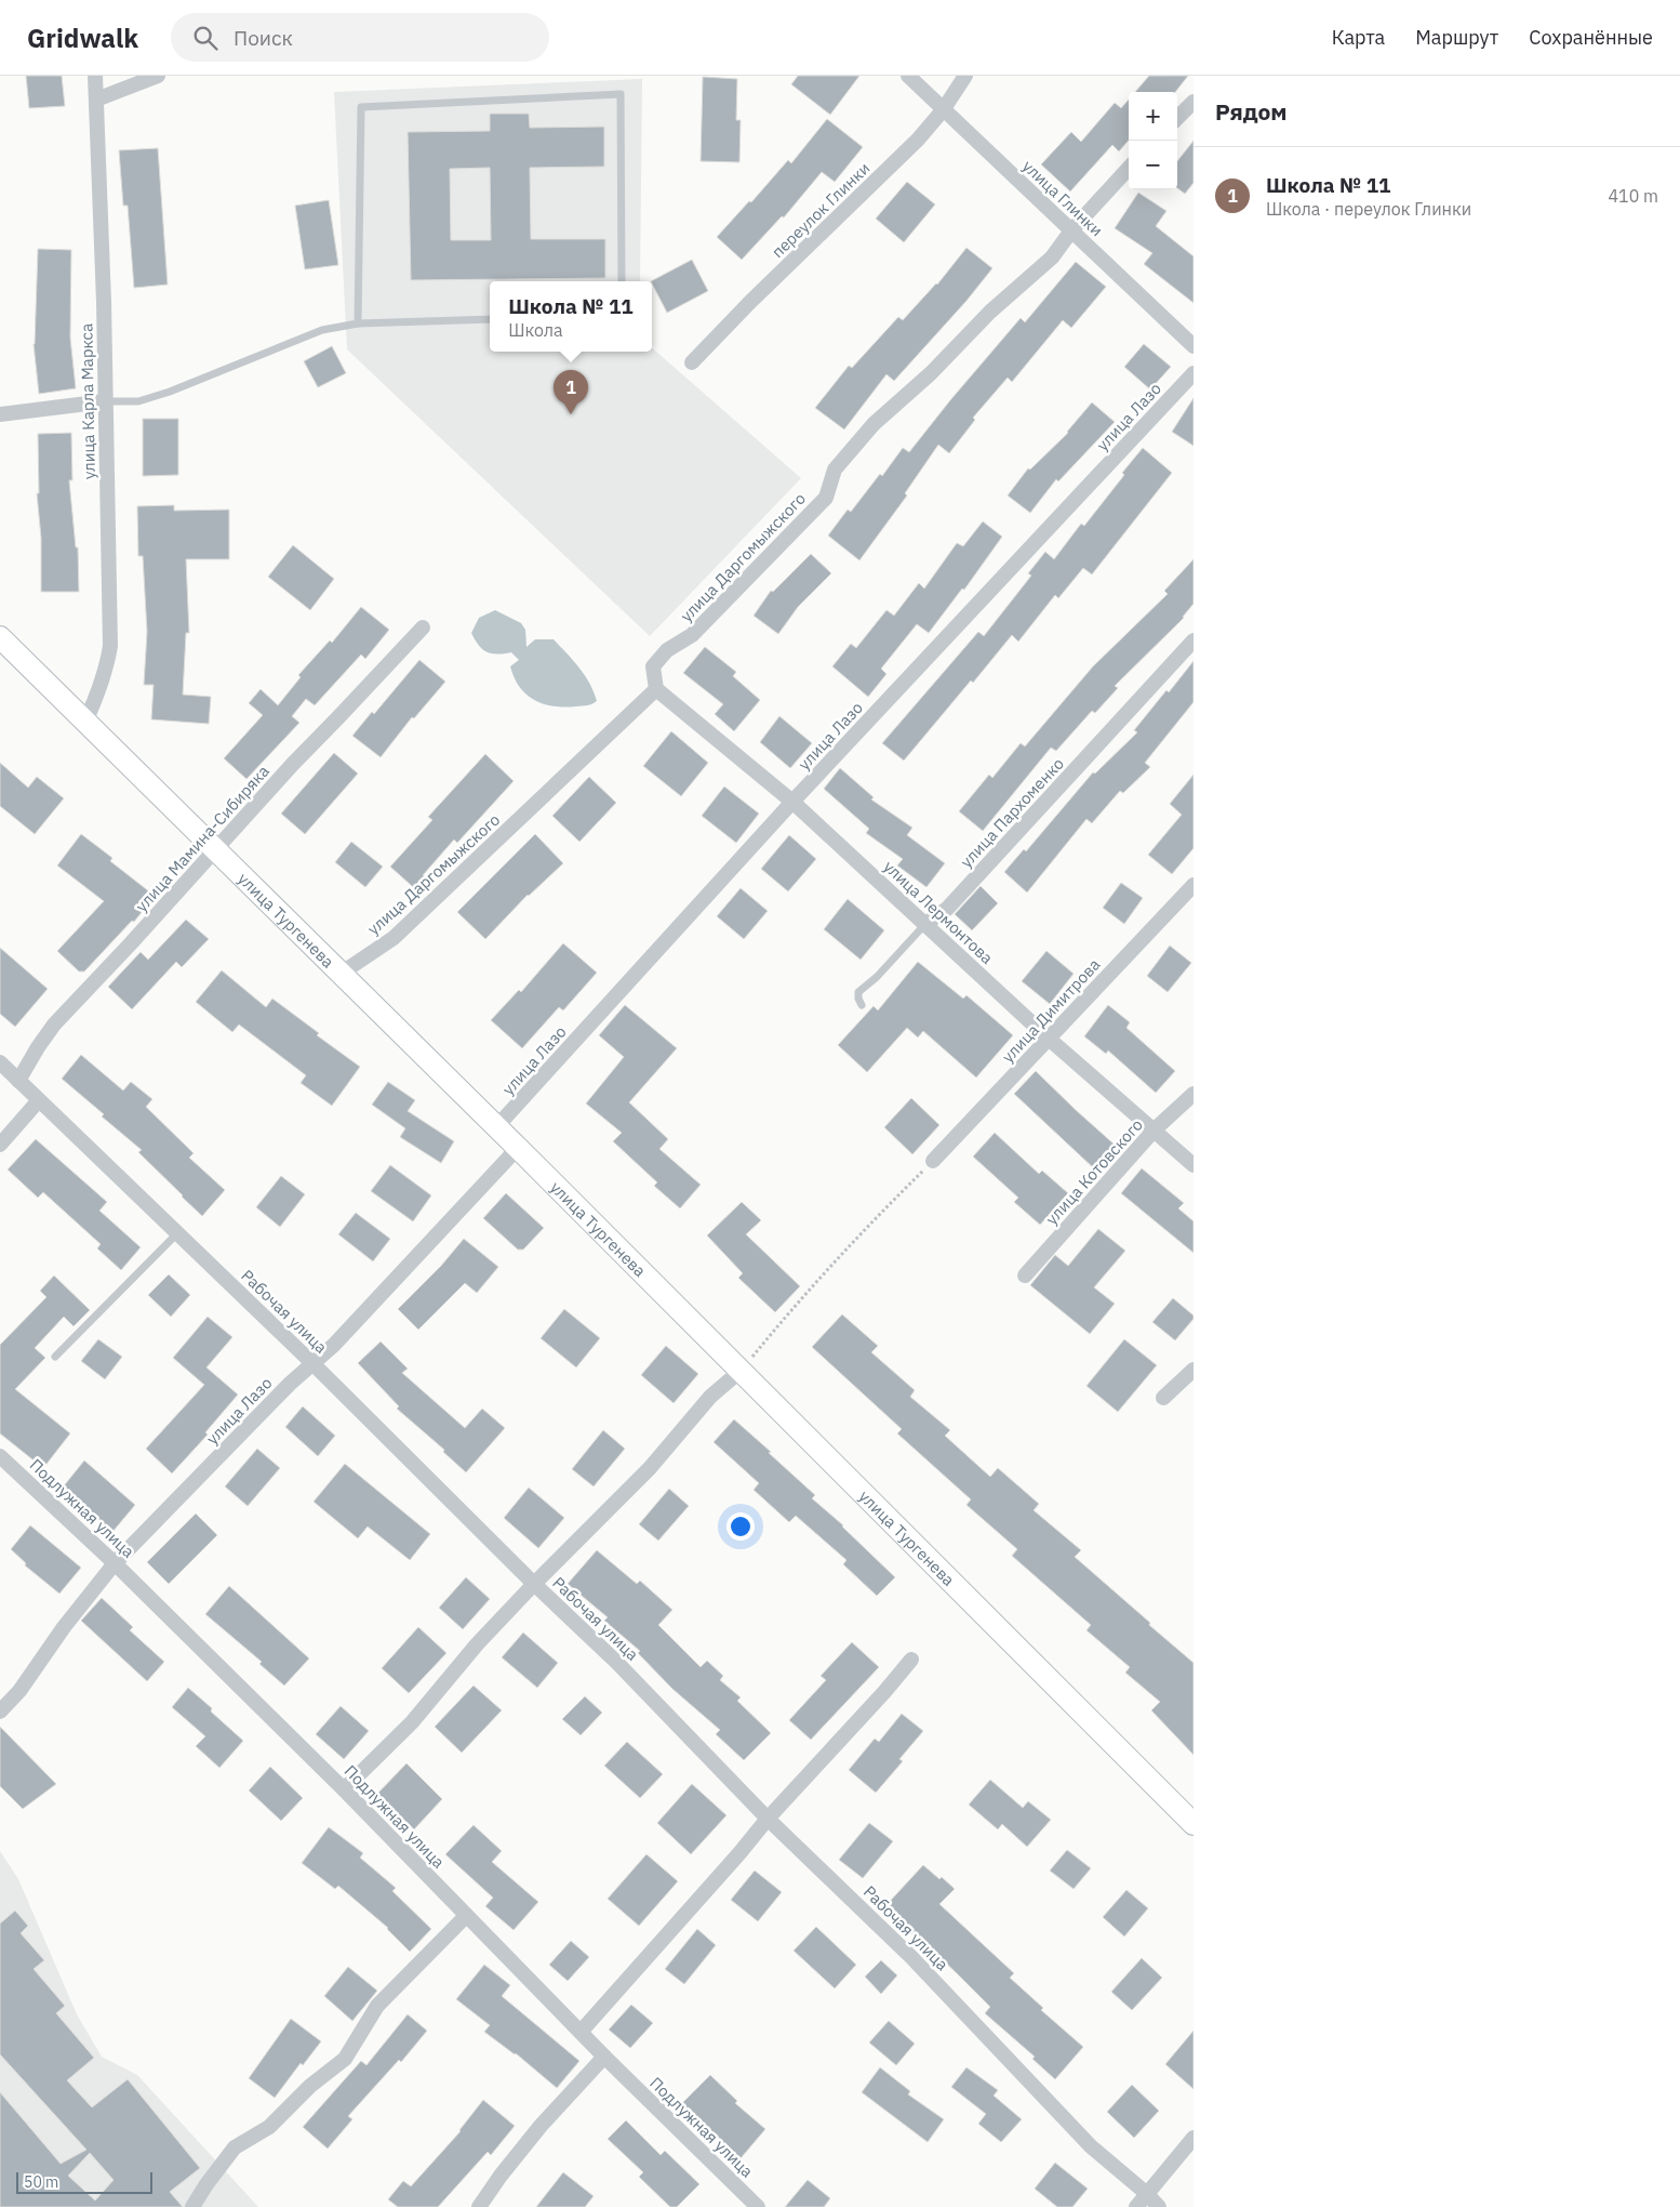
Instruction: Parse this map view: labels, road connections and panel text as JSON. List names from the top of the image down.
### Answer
{
  "streets": {
    "street": [
      "улица Глинки",
      "переулок Глинки",
      "улица Карла Маркса",
      "улица Лазо",
      "улица Даргомыжского",
      "улица Пархоменко",
      "улица Мамина-Сибиряка",
      "улица Лермонтова",
      "улица Тургенева",
      "улица Димитрова",
      "улица Котовского",
      "Рабочая улица",
      "Подлужная улица"
    ]
  },
  "crossings": [
    ["улица Глинки", "переулок Глинки"],
    ["улица Глинки", "улица Даргомыжского"],
    ["улица Карла Маркса", "улица Тургенева"],
    ["улица Лазо", "улица Лермонтова"],
    ["улица Лазо", "улица Тургенева"],
    ["улица Лазо", "Рабочая улица"],
    ["улица Лазо", "Подлужная улица"],
    ["улица Даргомыжского", "улица Лермонтова"],
    ["улица Даргомыжского", "улица Тургенева"],
    ["улица Пархоменко", "улица Лермонтова"],
    ["улица Мамина-Сибиряка", "улица Тургенева"],
    ["улица Мамина-Сибиряка", "Рабочая улица"],
    ["улица Лермонтова", "улица Димитрова"],
    ["улица Лермонтова", "улица Котовского"]
  ],
  "scale_bar": "50 m",
  "page": {
    "header": "Gridwalk",
    "search": "Поиск",
    "nav": ["Карта", "Маршрут", "Сохранённые"],
    "heading": "Рядом",
    "map_buttons": ["+", "−"],
    "list": [
      {
        "mark": "1",
        "name": "Школа № 11",
        "note": "Школа · переулок Глинки",
        "value": "410 m"
      }
    ],
    "popup": ["Школа № 11", "Школа"],
    "pins": "1",
    "scale": "50 m"
  }
}
